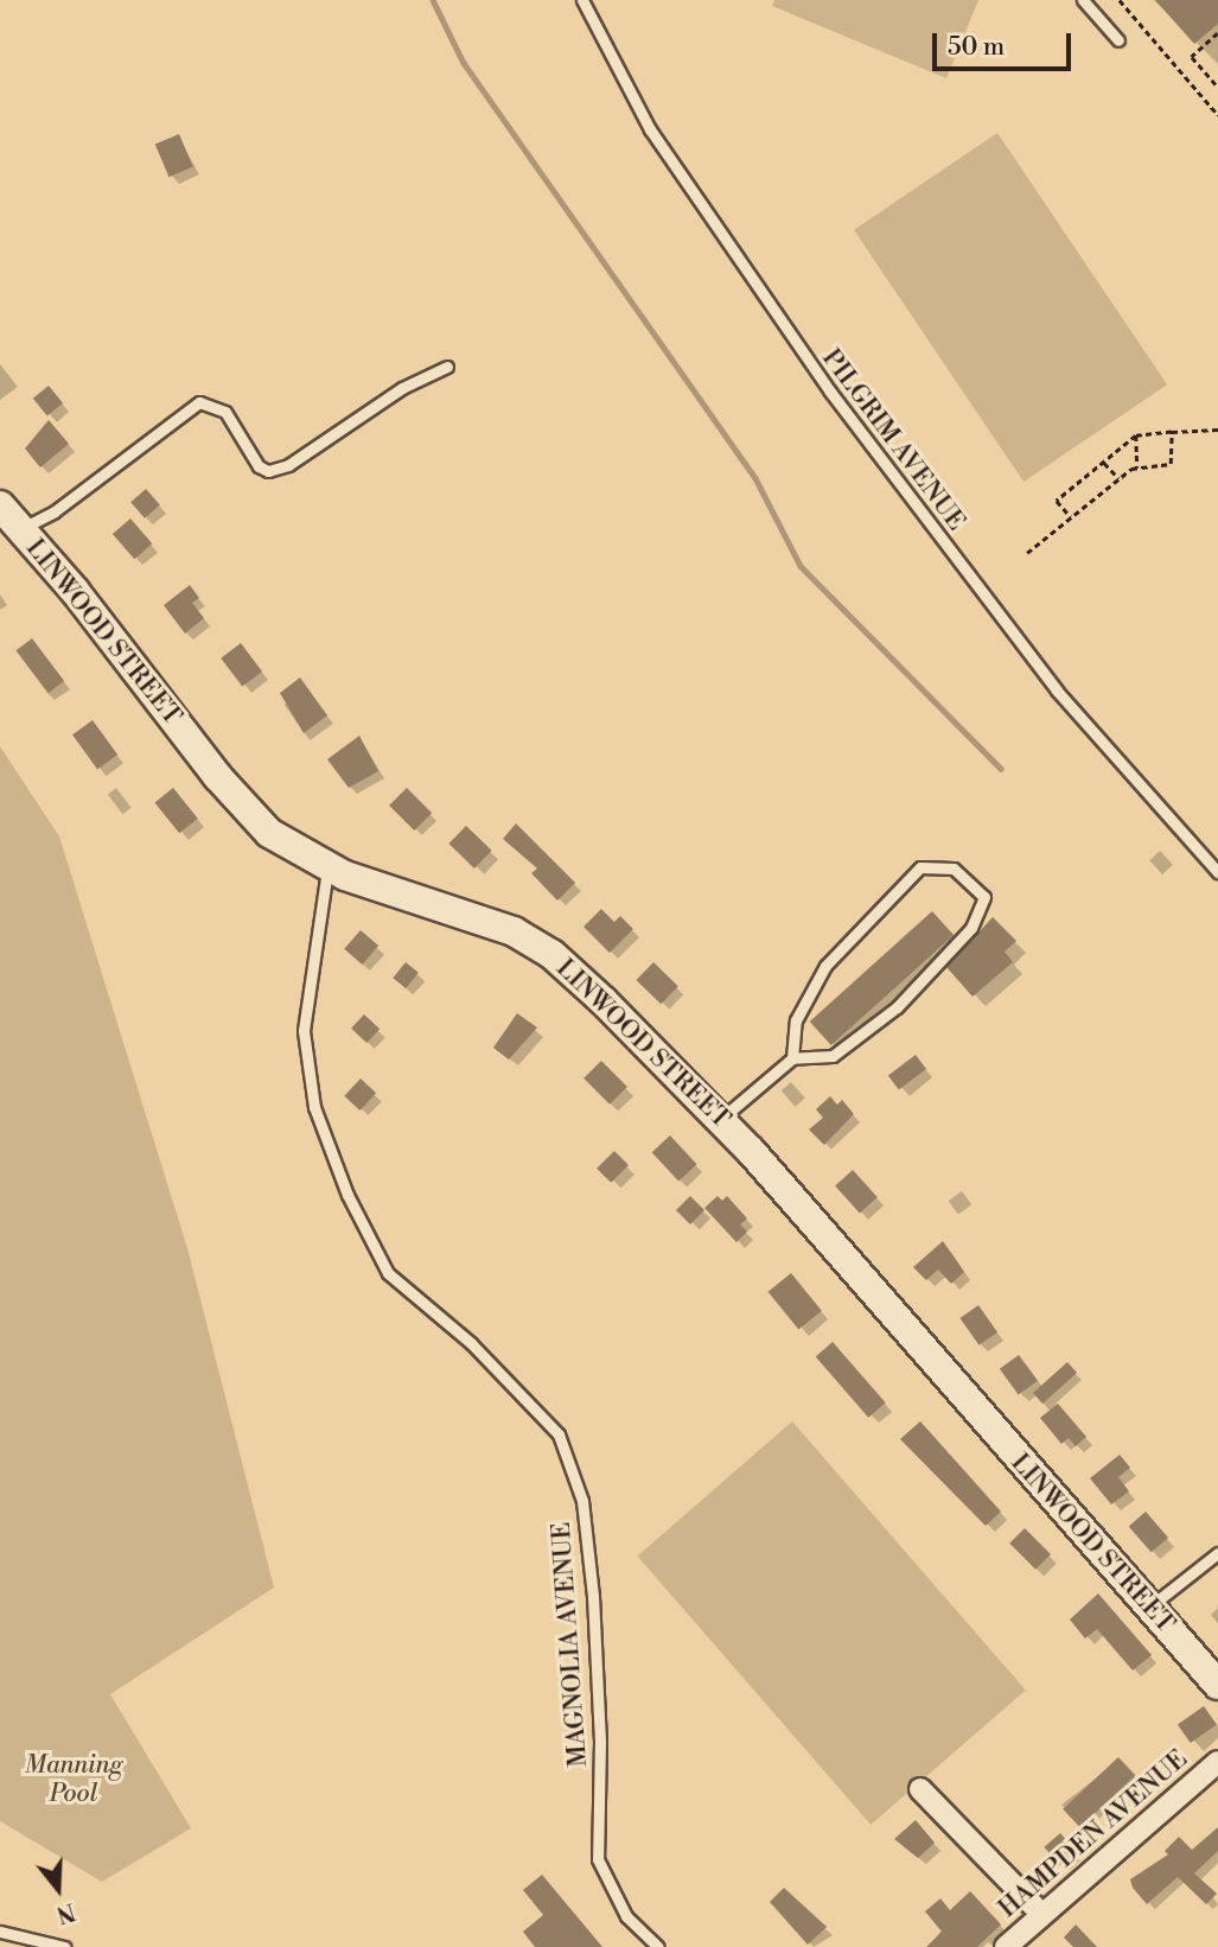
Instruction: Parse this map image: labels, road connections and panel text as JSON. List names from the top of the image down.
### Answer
{
  "streets": {
    "street": ["LINWOOD STREET", "HAMPDEN AVENUE"],
    "lane": ["PILGRIM AVENUE", "MAGNOLIA AVENUE"]
  },
  "crossings": [
    ["LINWOOD STREET", "MAGNOLIA AVENUE"]
  ],
  "parks": ["Manning Pool"],
  "scale_bar": "50 m",
  "north": "bottom"
}
